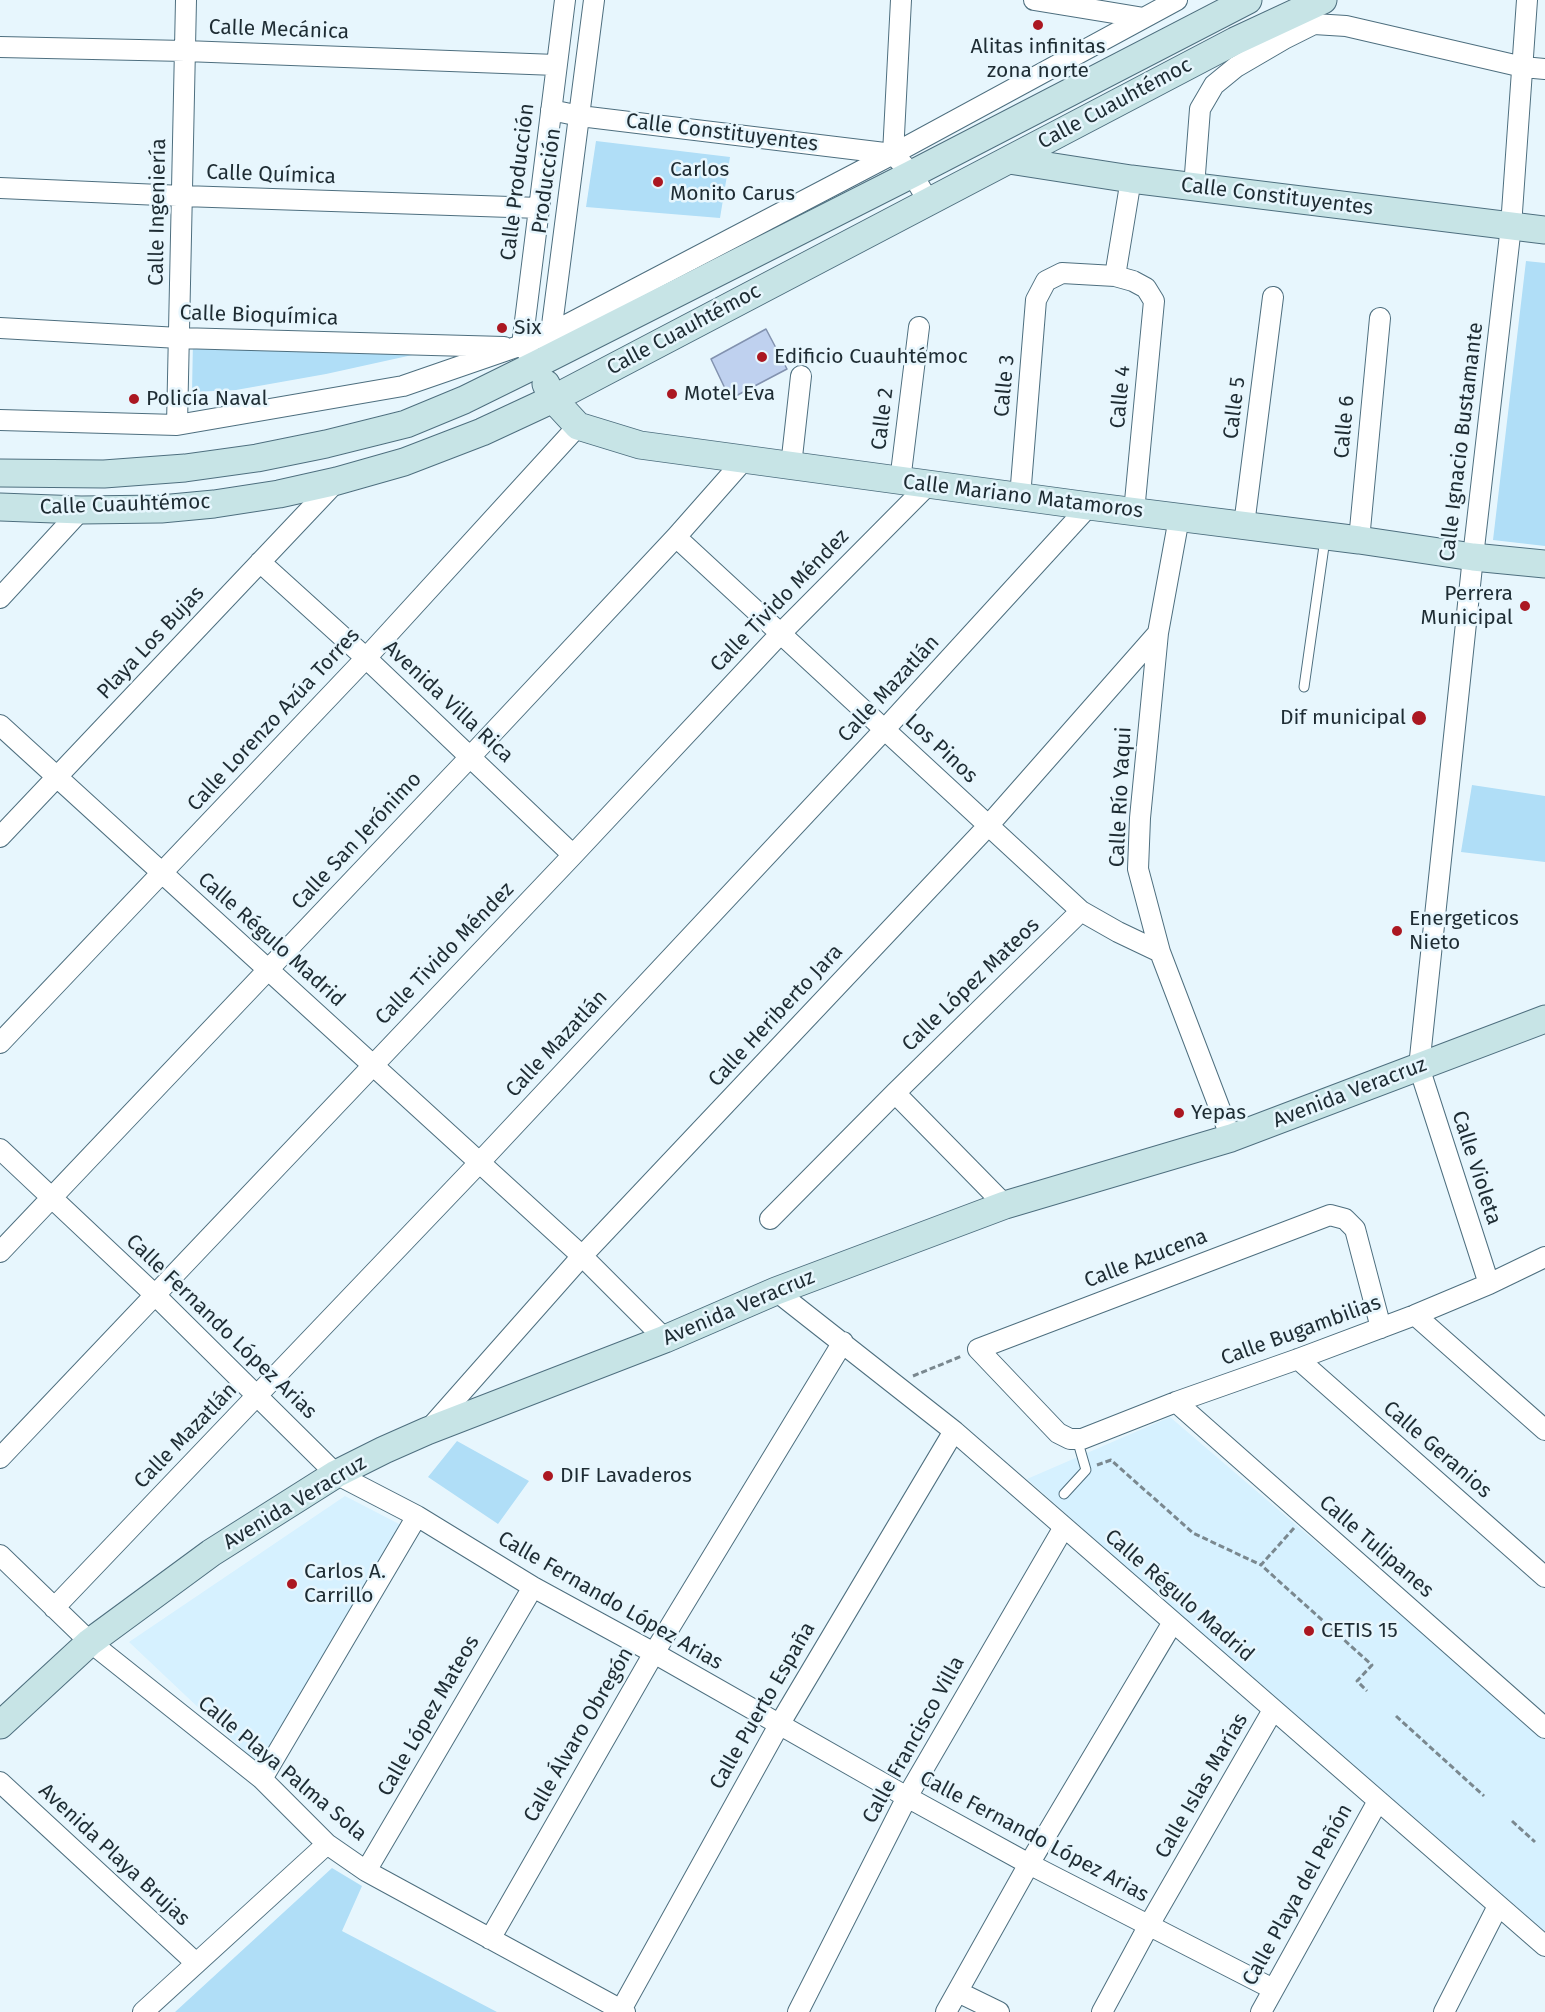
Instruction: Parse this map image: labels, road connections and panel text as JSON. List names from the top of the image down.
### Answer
{
  "streets": {
    "main road": [
      "Calle Cuauhtémoc",
      "Calle Constituyentes",
      "Calle Mariano Matamoros",
      "Avenida Veracruz"
    ],
    "street": [
      "Calle Mecánica",
      "Calle Química",
      "Producción",
      "Calle Producción",
      "Calle Ingeniería",
      "Calle Bioquímica",
      "Calle 3",
      "Calle 4",
      "Calle 5",
      "Calle 2",
      "Calle 6",
      "Calle Ignacio Bustamante",
      "Calle Tivido Méndez",
      "Playa Los Bujas",
      "Calle Mazatlán",
      "Avenida Villa Rica",
      "Calle Lorenzo Azúa Torres",
      "Los Pinos",
      "Calle Río Yaqui",
      "Calle San Jerónimo",
      "Calle Régulo Madrid",
      "Calle López Mateos",
      "Calle Heriberto Jara",
      "Calle Violeta",
      "Calle Azucena",
      "Calle Fernando López Arias",
      "Calle Bugambilias",
      "Calle Geranios",
      "Calle Tulipanes",
      "Calle Puerto España",
      "Calle Álvaro Obregón",
      "Calle Francisco Villa",
      "Calle Playa Palma Sola",
      "Calle Islas Marías",
      "Avenida Playa Brujas",
      "Calle Playa del Peñón"
    ]
  },
  "crossings": [
    ["Calle Mecánica", "Calle Producción"],
    ["Calle Mecánica", "Calle Ingeniería"],
    ["Calle Cuauhtémoc", "Calle Constituyentes"],
    ["Calle Cuauhtémoc", "Producción"],
    ["Calle Cuauhtémoc", "Calle Producción"],
    ["Calle Cuauhtémoc", "Calle Bioquímica"],
    ["Calle Cuauhtémoc", "Playa Los Bujas"],
    ["Calle Constituyentes", "Producción"],
    ["Calle Constituyentes", "Calle Producción"],
    ["Calle Constituyentes", "Calle Ignacio Bustamante"],
    ["Calle Química", "Calle Producción"],
    ["Calle Química", "Calle Ingeniería"],
    ["Producción", "Calle Producción"],
    ["Producción", "Calle Bioquímica"],
    ["Calle Producción", "Calle Bioquímica"],
    ["Calle Ingeniería", "Calle Bioquímica"],
    ["Calle 3", "Calle 4"],
    ["Calle 3", "Calle Mariano Matamoros"],
    ["Calle 4", "Calle Mariano Matamoros"],
    ["Calle 5", "Calle Mariano Matamoros"],
    ["Calle 2", "Calle Mariano Matamoros"],
    ["Calle 6", "Calle Mariano Matamoros"],
    ["Calle Ignacio Bustamante", "Calle Mariano Matamoros"],
    ["Calle Ignacio Bustamante", "Avenida Veracruz"],
    ["Calle Ignacio Bustamante", "Calle Violeta"],
    ["Calle Mariano Matamoros", "Calle Tivido Méndez"],
    ["Calle Mariano Matamoros", "Calle Mazatlán"],
    ["Calle Mariano Matamoros", "Calle Lorenzo Azúa Torres"],
    ["Calle Mariano Matamoros", "Calle Río Yaqui"],
    ["Calle Mariano Matamoros", "Calle San Jerónimo"],
    ["Calle Tivido Méndez", "Avenida Villa Rica"],
    ["Calle Tivido Méndez", "Los Pinos"],
    ["Calle Tivido Méndez", "Calle Régulo Madrid"],
    ["Calle Tivido Méndez", "Calle Fernando López Arias"],
    ["Playa Los Bujas", "Avenida Villa Rica"],
    ["Playa Los Bujas", "Calle Régulo Madrid"],
    ["Calle Mazatlán", "Los Pinos"],
    ["Calle Mazatlán", "Calle Régulo Madrid"],
    ["Calle Mazatlán", "Calle Fernando López Arias"],
    ["Calle Mazatlán", "Calle Playa Palma Sola"],
    ["Avenida Villa Rica", "Calle Lorenzo Azúa Torres"],
    ["Avenida Villa Rica", "Calle San Jerónimo"],
    ["Calle Lorenzo Azúa Torres", "Calle Régulo Madrid"],
    ["Los Pinos", "Calle Río Yaqui"],
    ["Los Pinos", "Calle San Jerónimo"],
    ["Los Pinos", "Calle López Mateos"],
    ["Los Pinos", "Calle Heriberto Jara"],
    ["Calle Río Yaqui", "Calle Heriberto Jara"],
    ["Calle Río Yaqui", "Avenida Veracruz"],
    ["Calle San Jerónimo", "Calle Régulo Madrid"],
    ["Calle San Jerónimo", "Calle Fernando López Arias"],
    ["Calle Régulo Madrid", "Calle Heriberto Jara"],
    ["Calle Régulo Madrid", "Avenida Veracruz"],
    ["Calle Régulo Madrid", "Calle Puerto España"],
    ["Calle Régulo Madrid", "Calle Álvaro Obregón"],
    ["Calle Régulo Madrid", "Calle Francisco Villa"],
    ["Calle Régulo Madrid", "Calle Islas Marías"],
    ["Calle Régulo Madrid", "Calle Playa del Peñón"],
    ["Calle López Mateos", "Calle Fernando López Arias"],
    ["Calle López Mateos", "Calle Playa Palma Sola"],
    ["Calle Heriberto Jara", "Avenida Veracruz"],
    ["Avenida Veracruz", "Calle Violeta"],
    ["Avenida Veracruz", "Calle Fernando López Arias"],
    ["Avenida Veracruz", "Calle Playa Palma Sola"],
    ["Calle Violeta", "Calle Bugambilias"],
    ["Calle Azucena", "Calle Bugambilias"],
    ["Calle Fernando López Arias", "Calle Puerto España"],
    ["Calle Fernando López Arias", "Calle Álvaro Obregón"],
    ["Calle Fernando López Arias", "Calle Francisco Villa"],
    ["Calle Fernando López Arias", "Calle Islas Marías"],
    ["Calle Fernando López Arias", "Calle Playa del Peñón"],
    ["Calle Bugambilias", "Calle Geranios"],
    ["Calle Bugambilias", "Calle Tulipanes"],
    ["Calle Puerto España", "Calle Playa Palma Sola"],
    ["Calle Álvaro Obregón", "Calle Playa Palma Sola"]
  ],
  "places": [
    "Alitas infinitas zona norte",
    "Carlos Monito Carus",
    "Six",
    "Edificio Cuauhtémoc",
    "Motel Eva",
    "Policía Naval",
    "Perrera Municipal",
    "Dif municipal",
    "Energeticos Nieto",
    "Yepas",
    "DIF Lavaderos",
    "Carlos A. Carrillo",
    "CETIS 15"
  ]
}
